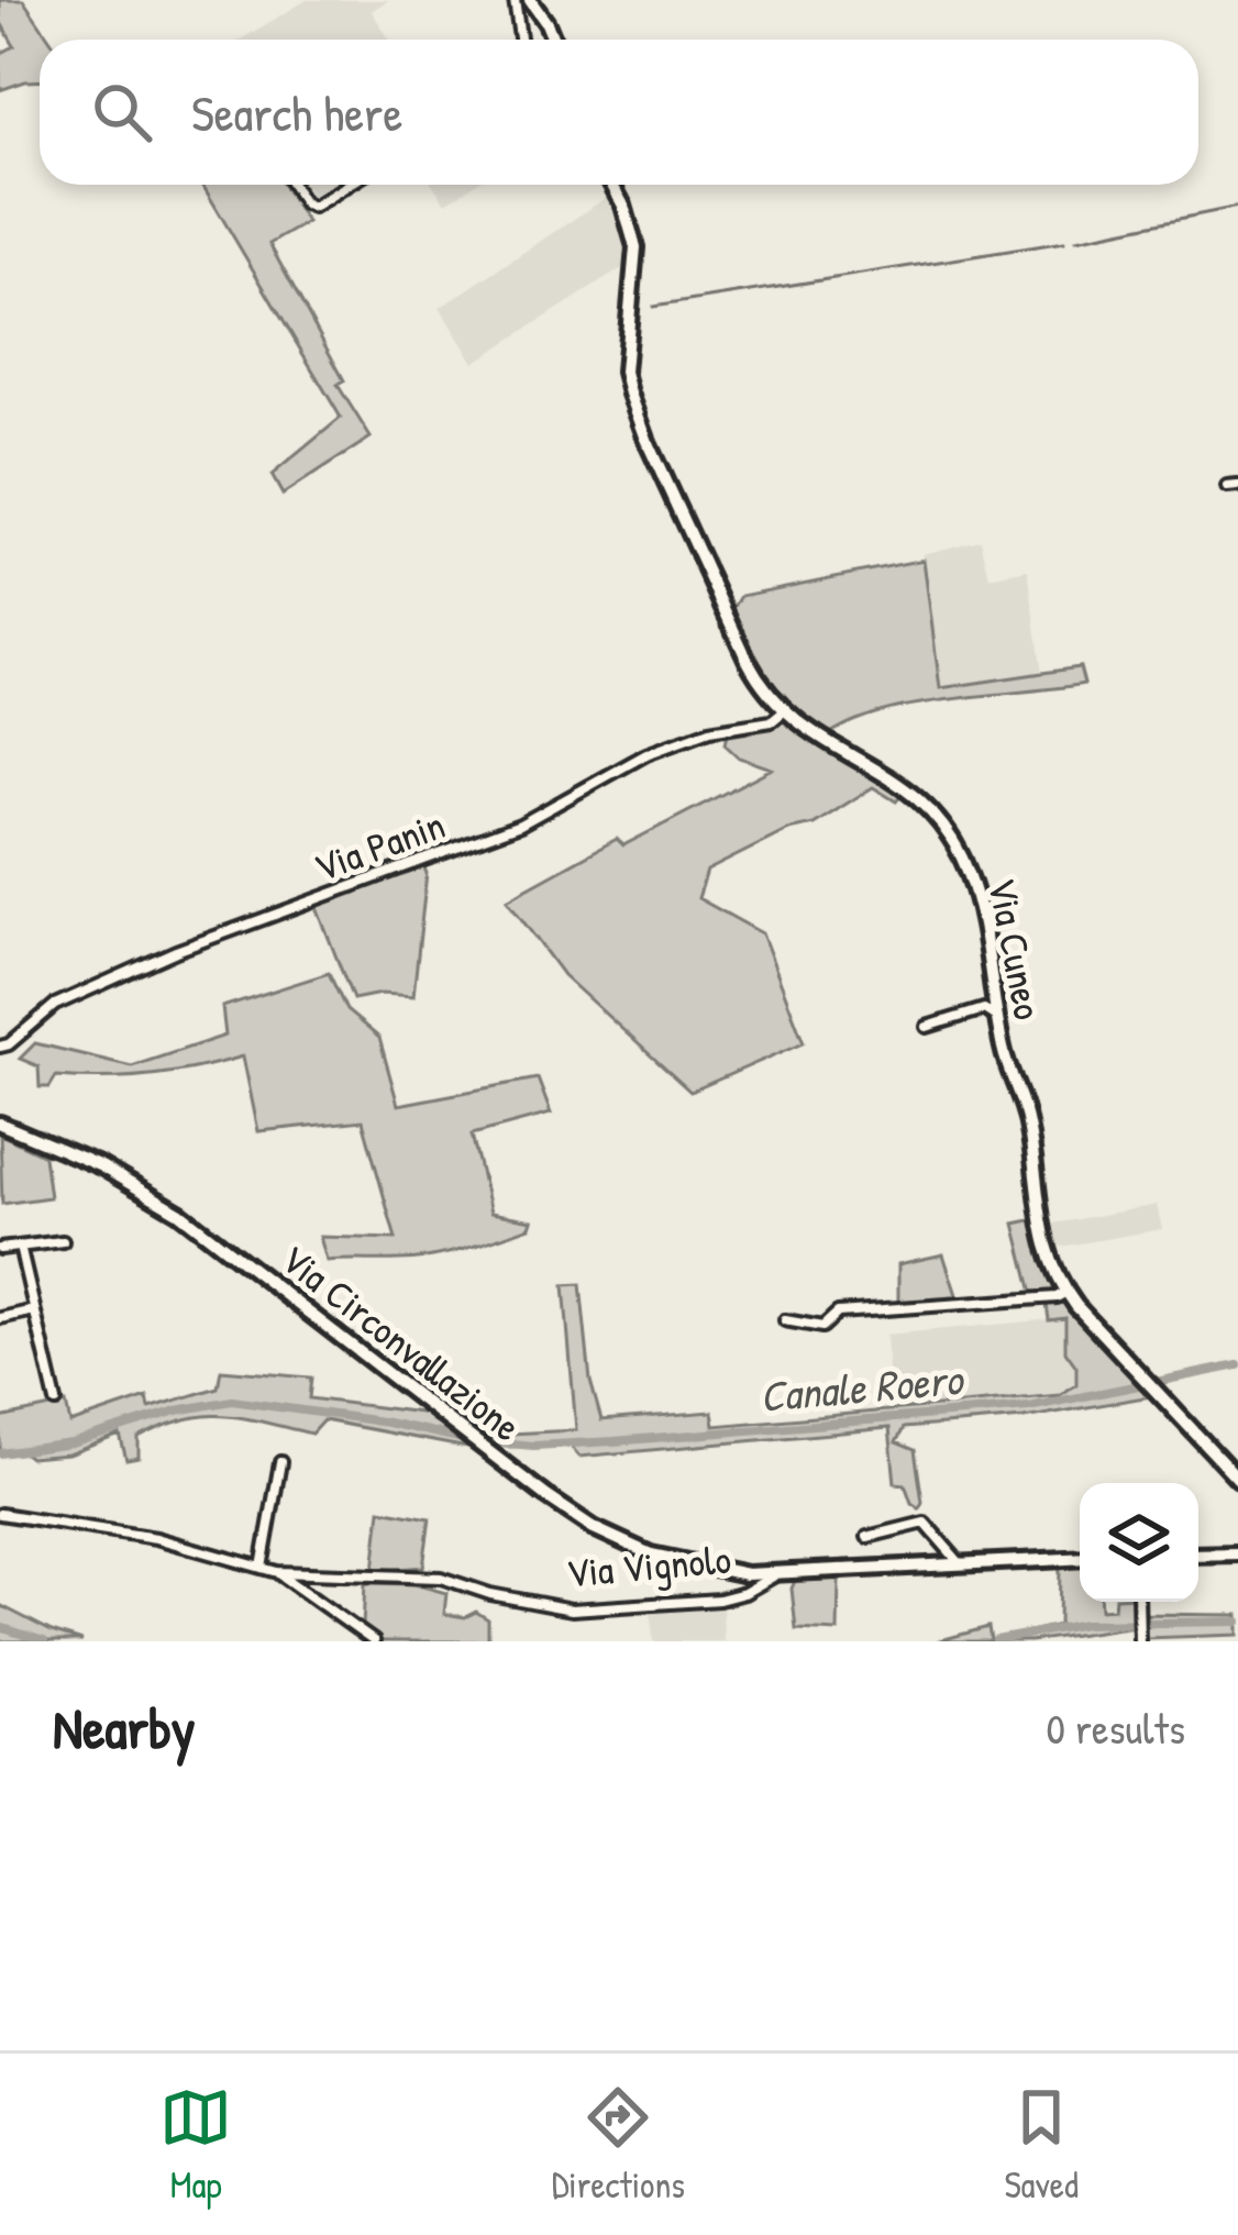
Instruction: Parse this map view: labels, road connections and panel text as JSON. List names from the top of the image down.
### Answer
{
  "streets": {
    "street": [
      "Via Panin",
      "Via Cuneo",
      "Via Circonvallazione",
      "Via Vignolo"
    ]
  },
  "crossings": [
    ["Via Panin", "Via Cuneo"],
    ["Via Circonvallazione", "Via Vignolo"]
  ],
  "water": ["Canale Roero"],
  "page": {
    "search": "Search here",
    "heading": ["Nearby", "0 results"],
    "nav": ["Map", "Directions", "Saved"]
  }
}
